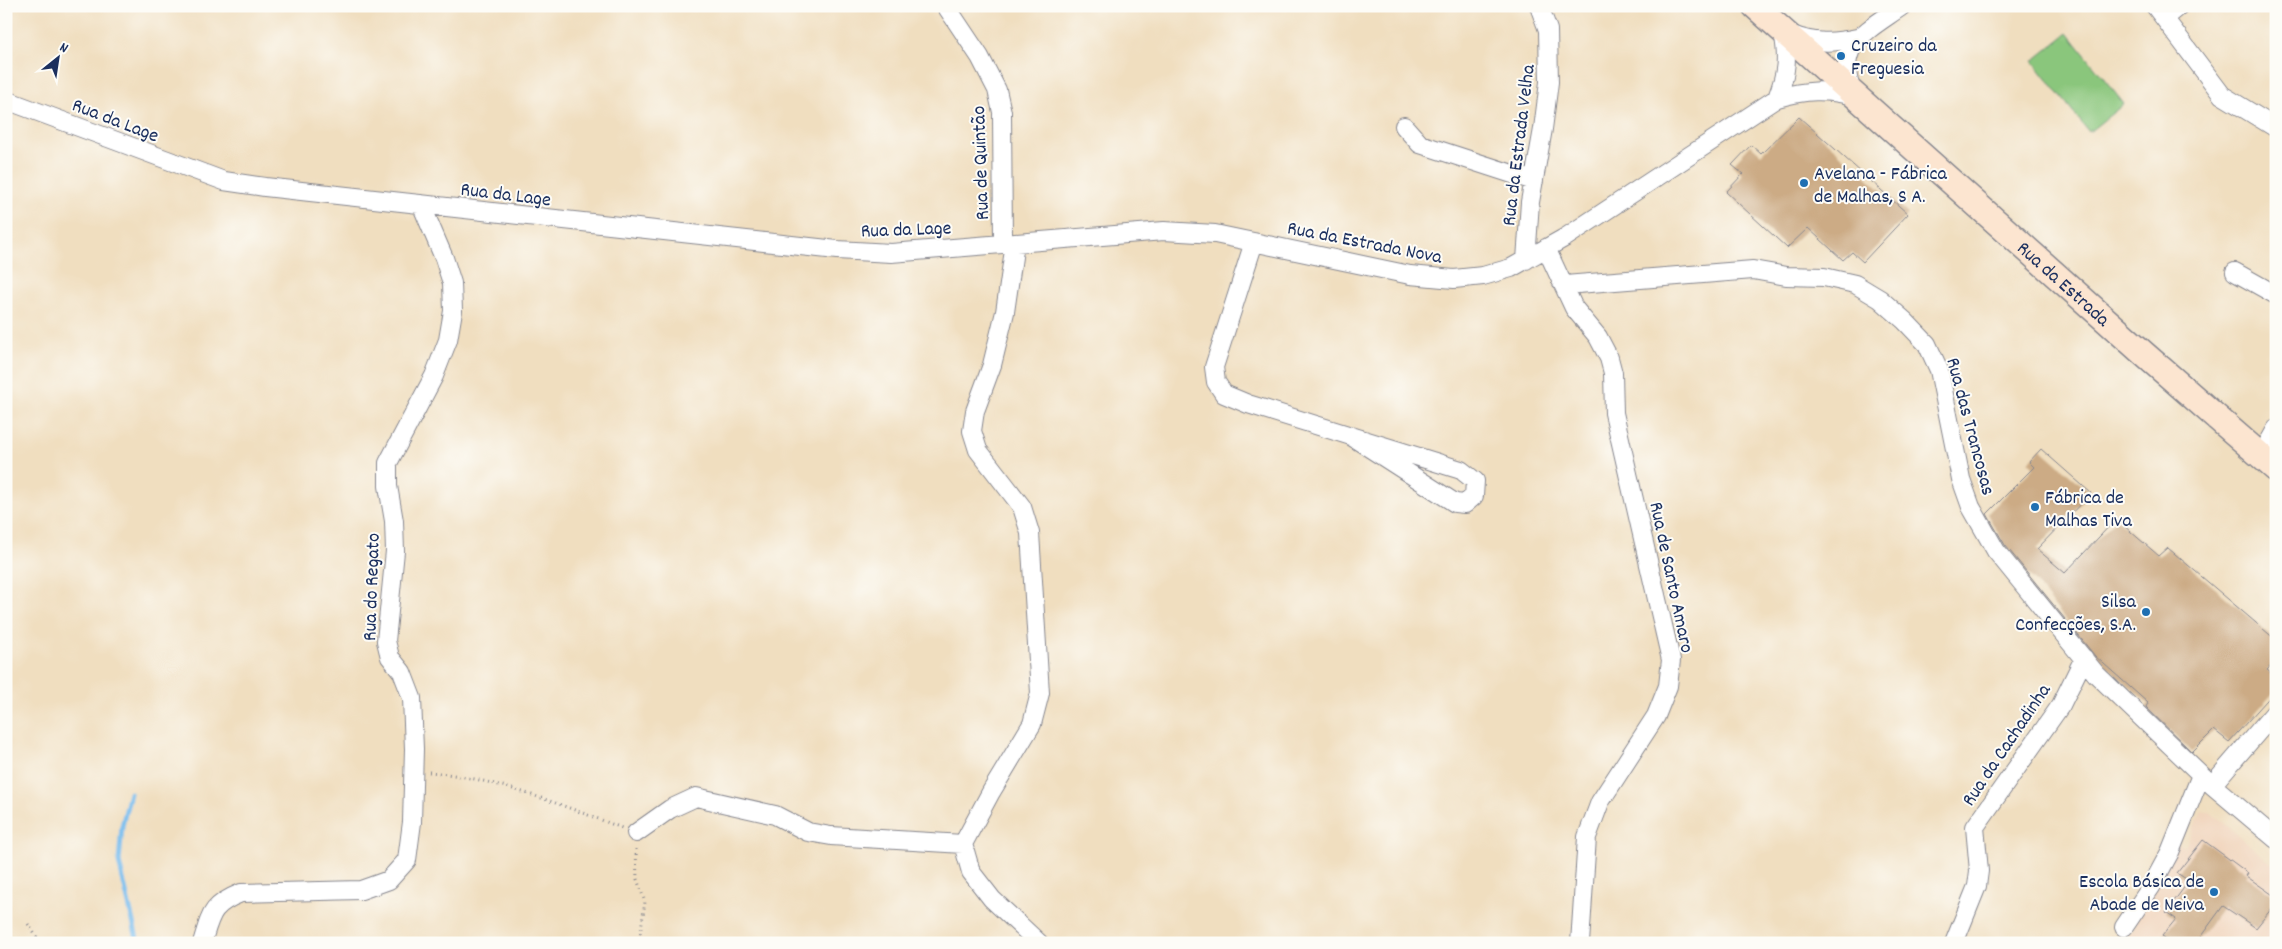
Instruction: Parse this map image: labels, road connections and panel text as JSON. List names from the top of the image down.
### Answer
{
  "streets": {
    "main road": ["Rua da Estrada"],
    "street": [
      "Rua da Lage",
      "Rua da Estrada Velha",
      "Rua de Quintão",
      "Rua da Estrada Nova",
      "Rua das Trancosas",
      "Rua de Santo Amaro",
      "Rua do Regato",
      "Rua da Cachadinha"
    ]
  },
  "crossings": [
    ["Rua da Lage", "Rua de Quintão"],
    ["Rua da Lage", "Rua da Estrada Nova"],
    ["Rua da Lage", "Rua do Regato"],
    ["Rua da Estrada Velha", "Rua da Estrada Nova"],
    ["Rua de Quintão", "Rua da Estrada Nova"],
    ["Rua da Estrada Nova", "Rua da Estrada"],
    ["Rua da Estrada Nova", "Rua de Santo Amaro"],
    ["Rua das Trancosas", "Rua de Santo Amaro"],
    ["Rua das Trancosas", "Rua da Cachadinha"]
  ],
  "places": [
    "Cruzeiro da Freguesia",
    "Avelana - Fábrica de Malhas, S A.",
    "Fábrica de Malhas Tiva",
    "Silsa Confecções, S.A.",
    "Escola Básica de Abade de Neiva"
  ],
  "north": "top right"
}
